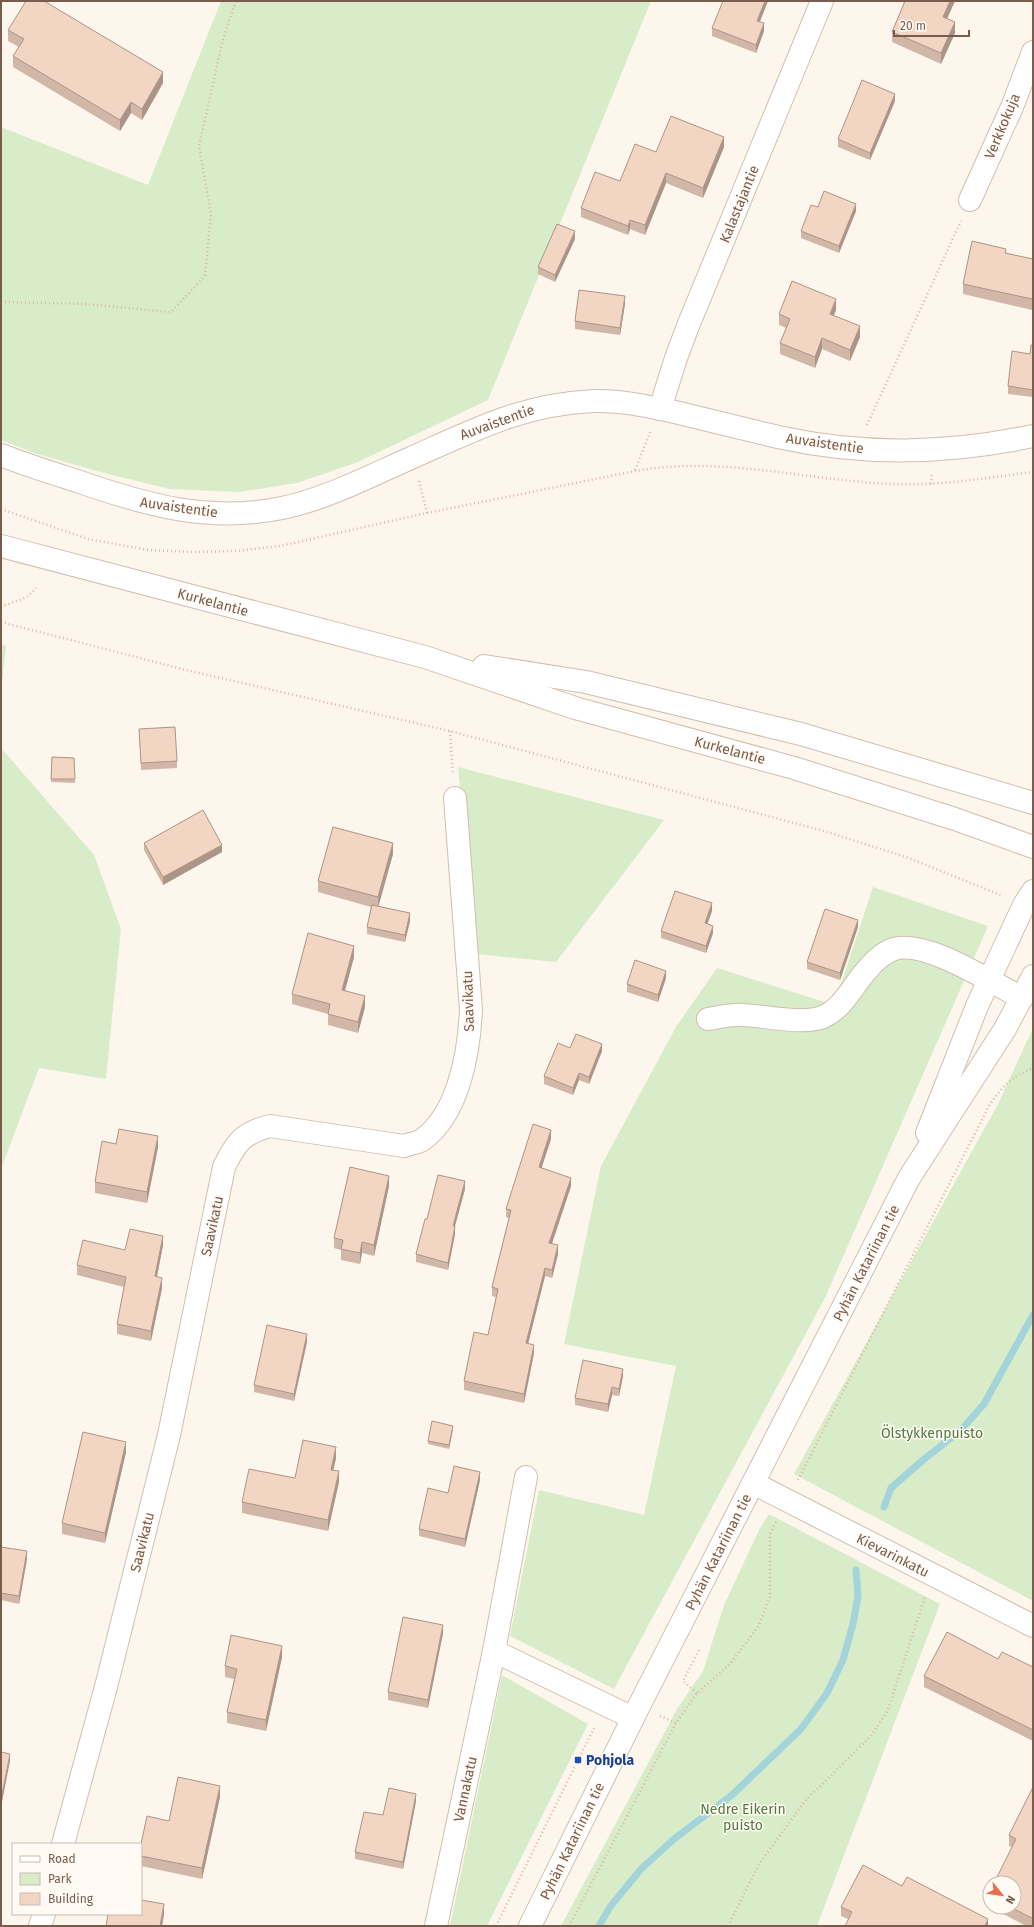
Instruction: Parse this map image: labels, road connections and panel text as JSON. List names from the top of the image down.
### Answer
{
  "streets": {
    "street": [
      "Verkkokuja",
      "Kalastajantie",
      "Auvaistentie",
      "Kurkelantie",
      "Saavikatu",
      "Pyhän Katariinan tie",
      "Kievarinkatu",
      "Vannakatu"
    ]
  },
  "crossings": [
    ["Kalastajantie", "Auvaistentie"],
    ["Pyhän Katariinan tie", "Kievarinkatu"]
  ],
  "parks": ["Ölstykkenpuisto", "Nedre Eikerin puisto"],
  "places": {
    "transit": ["Pohjola"]
  },
  "legend": ["Road", "Park", "Building"],
  "scale_bar": "20 m",
  "north": "bottom right"
}
